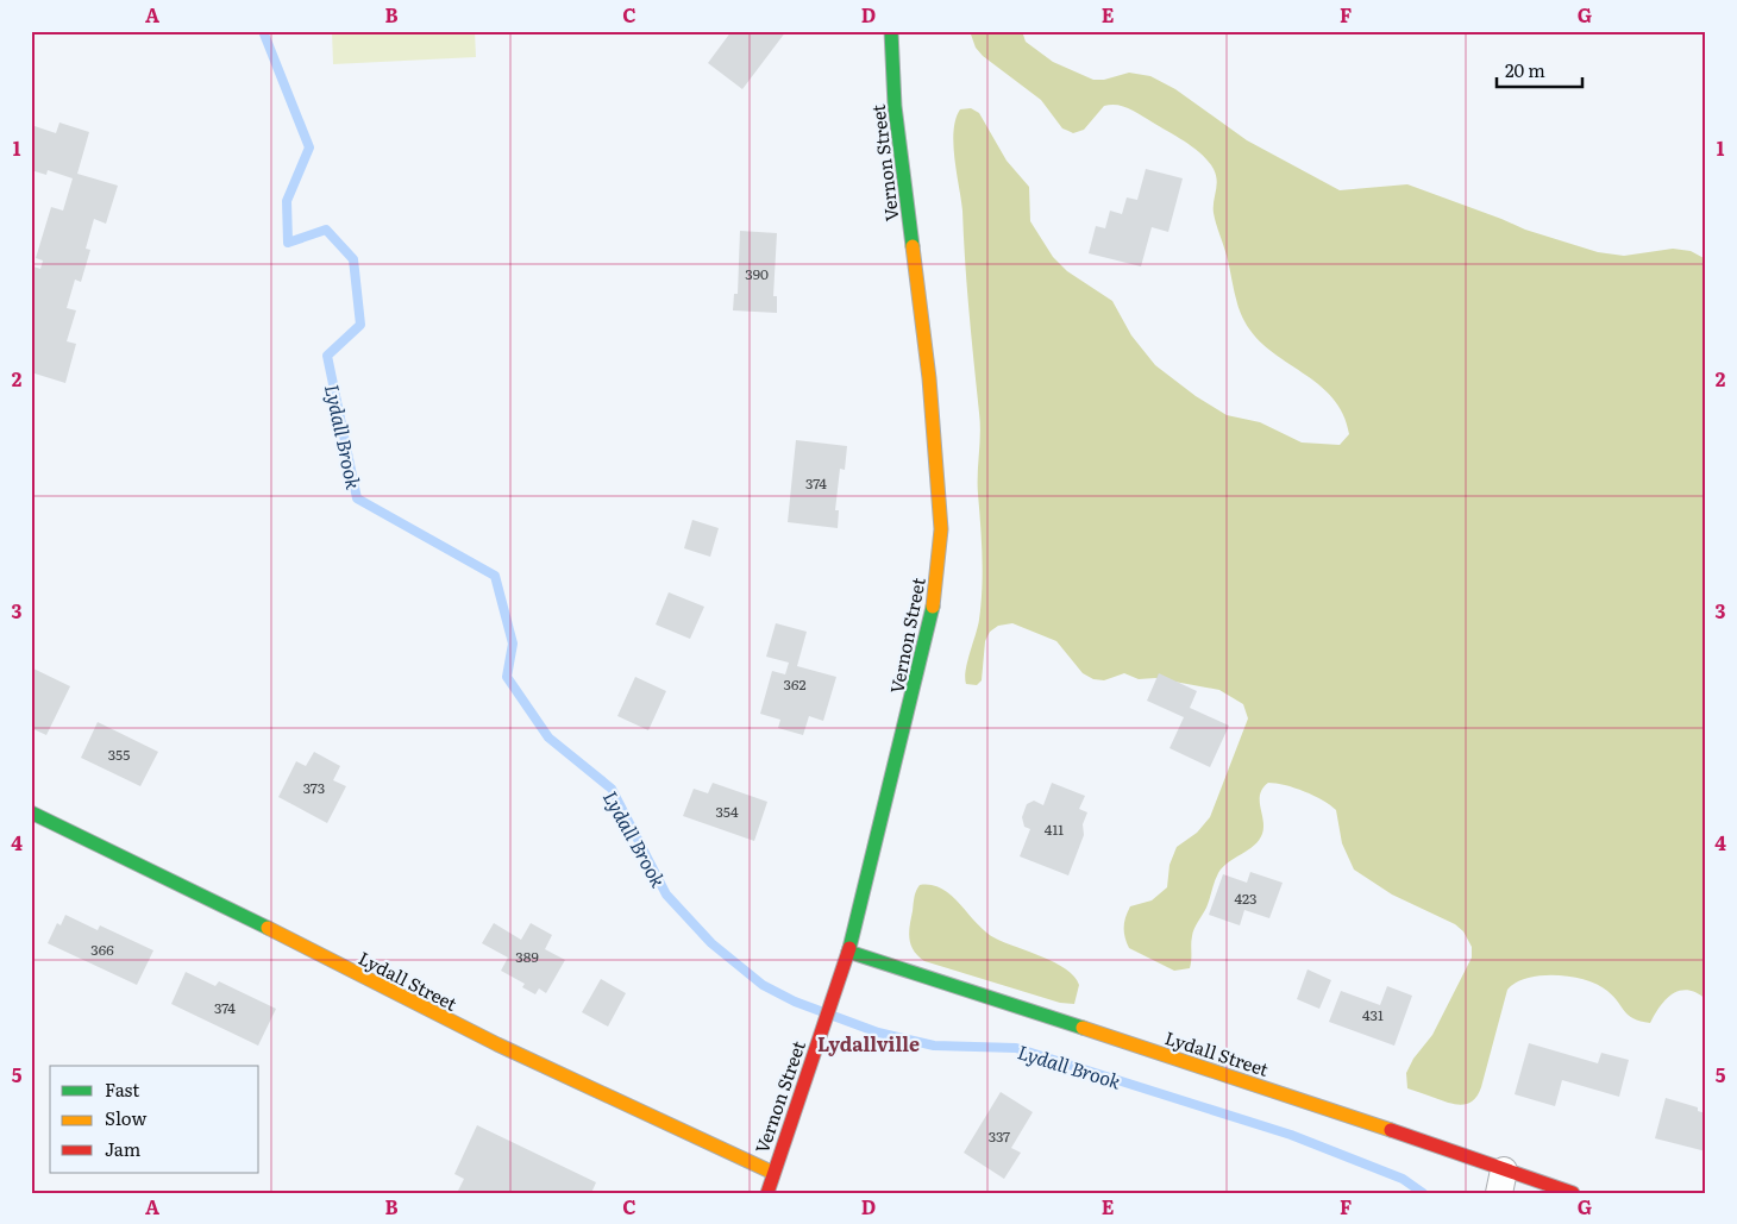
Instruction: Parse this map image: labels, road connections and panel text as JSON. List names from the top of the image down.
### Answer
{
  "streets": {
    "street": ["Vernon Street", "Lydall Street"]
  },
  "crossings": [
    ["Vernon Street", "Lydall Street"]
  ],
  "districts": ["Lydallville"],
  "water": ["Lydall Brook"],
  "house_numbers": [
    "390",
    "374",
    "362",
    "355",
    "373",
    "354",
    "411",
    "423",
    "366",
    "389",
    "374",
    "431",
    "337"
  ],
  "legend": ["Fast", "Slow", "Jam"],
  "scale_bar": "20 m",
  "grid": {
    "columns": [
      "A",
      "B",
      "C",
      "D",
      "E",
      "F",
      "G"
    ],
    "rows": [
      "1",
      "2",
      "3",
      "4",
      "5"
    ]
  }
}
